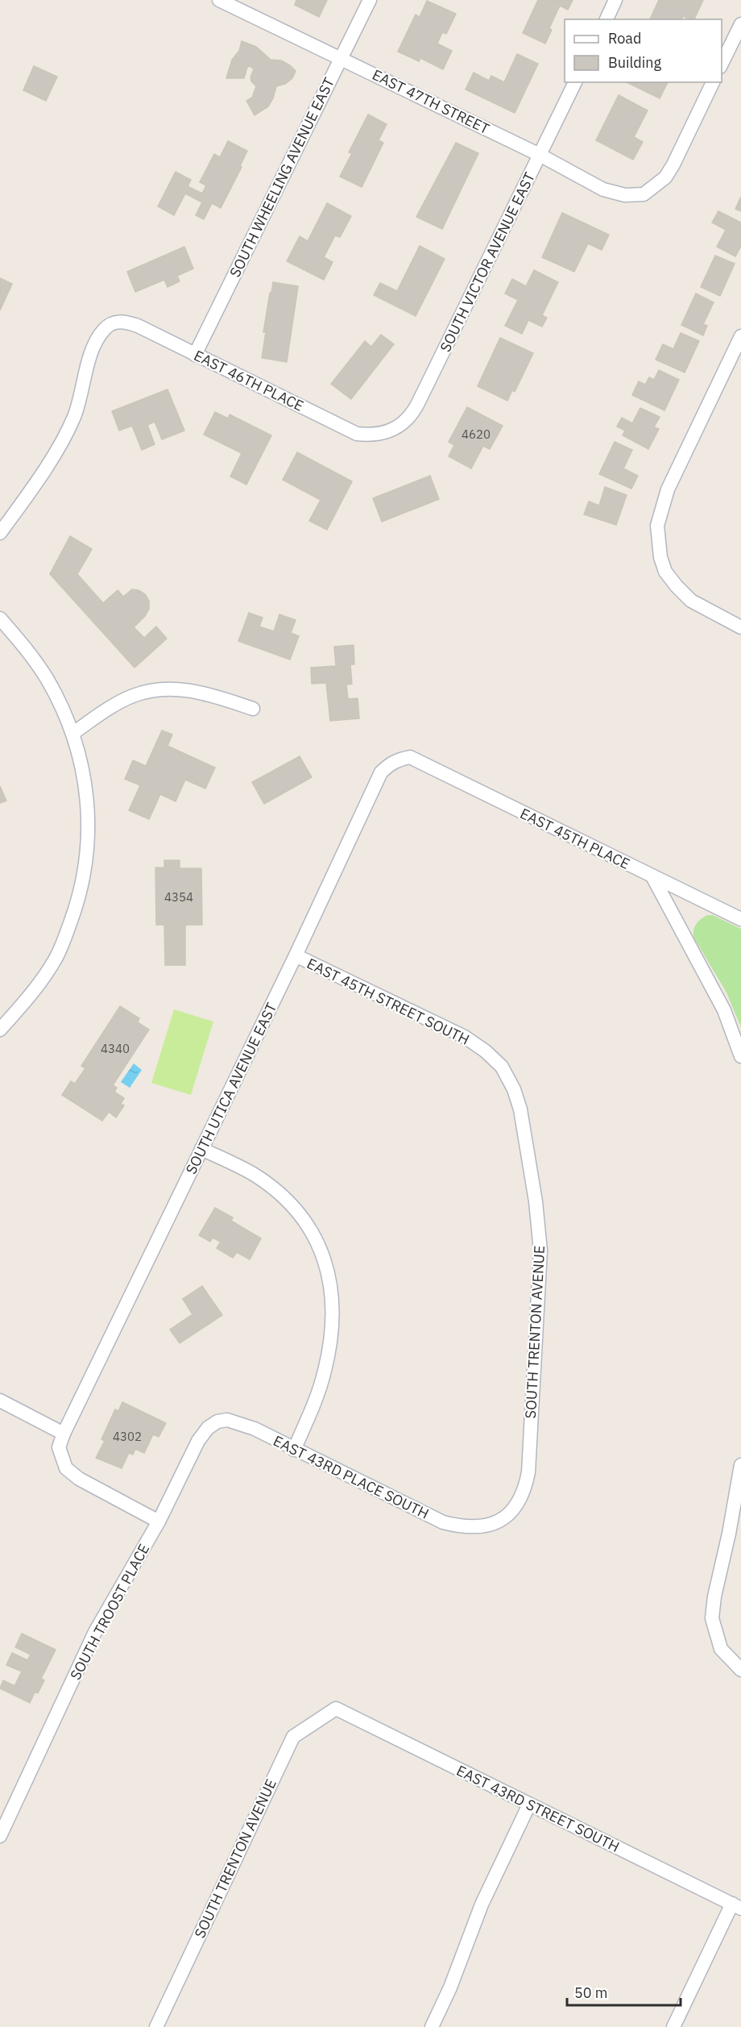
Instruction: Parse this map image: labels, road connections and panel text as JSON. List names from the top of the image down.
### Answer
{
  "streets": {
    "street": [
      "EAST 47TH STREET",
      "SOUTH WHEELING AVENUE EAST",
      "SOUTH VICTOR AVENUE EAST",
      "EAST 46TH PLACE",
      "EAST 45TH PLACE",
      "EAST 45TH STREET SOUTH",
      "SOUTH UTICA AVENUE EAST",
      "SOUTH TRENTON AVENUE",
      "EAST 43RD PLACE SOUTH",
      "SOUTH TROOST PLACE",
      "EAST 43RD STREET SOUTH"
    ]
  },
  "crossings": [
    ["EAST 47TH STREET", "SOUTH WHEELING AVENUE EAST"],
    ["EAST 47TH STREET", "SOUTH VICTOR AVENUE EAST"],
    ["SOUTH WHEELING AVENUE EAST", "EAST 46TH PLACE"],
    ["SOUTH VICTOR AVENUE EAST", "EAST 46TH PLACE"],
    ["EAST 45TH PLACE", "SOUTH UTICA AVENUE EAST"],
    ["EAST 45TH STREET SOUTH", "SOUTH UTICA AVENUE EAST"],
    ["EAST 45TH STREET SOUTH", "SOUTH TRENTON AVENUE"],
    ["SOUTH TRENTON AVENUE", "EAST 43RD PLACE SOUTH"],
    ["SOUTH TRENTON AVENUE", "EAST 43RD STREET SOUTH"],
    ["EAST 43RD PLACE SOUTH", "SOUTH TROOST PLACE"]
  ],
  "house_numbers": [
    "4620",
    "4354",
    "4340",
    "4302"
  ],
  "legend": ["Road", "Building"],
  "scale_bar": "50 m"
}
